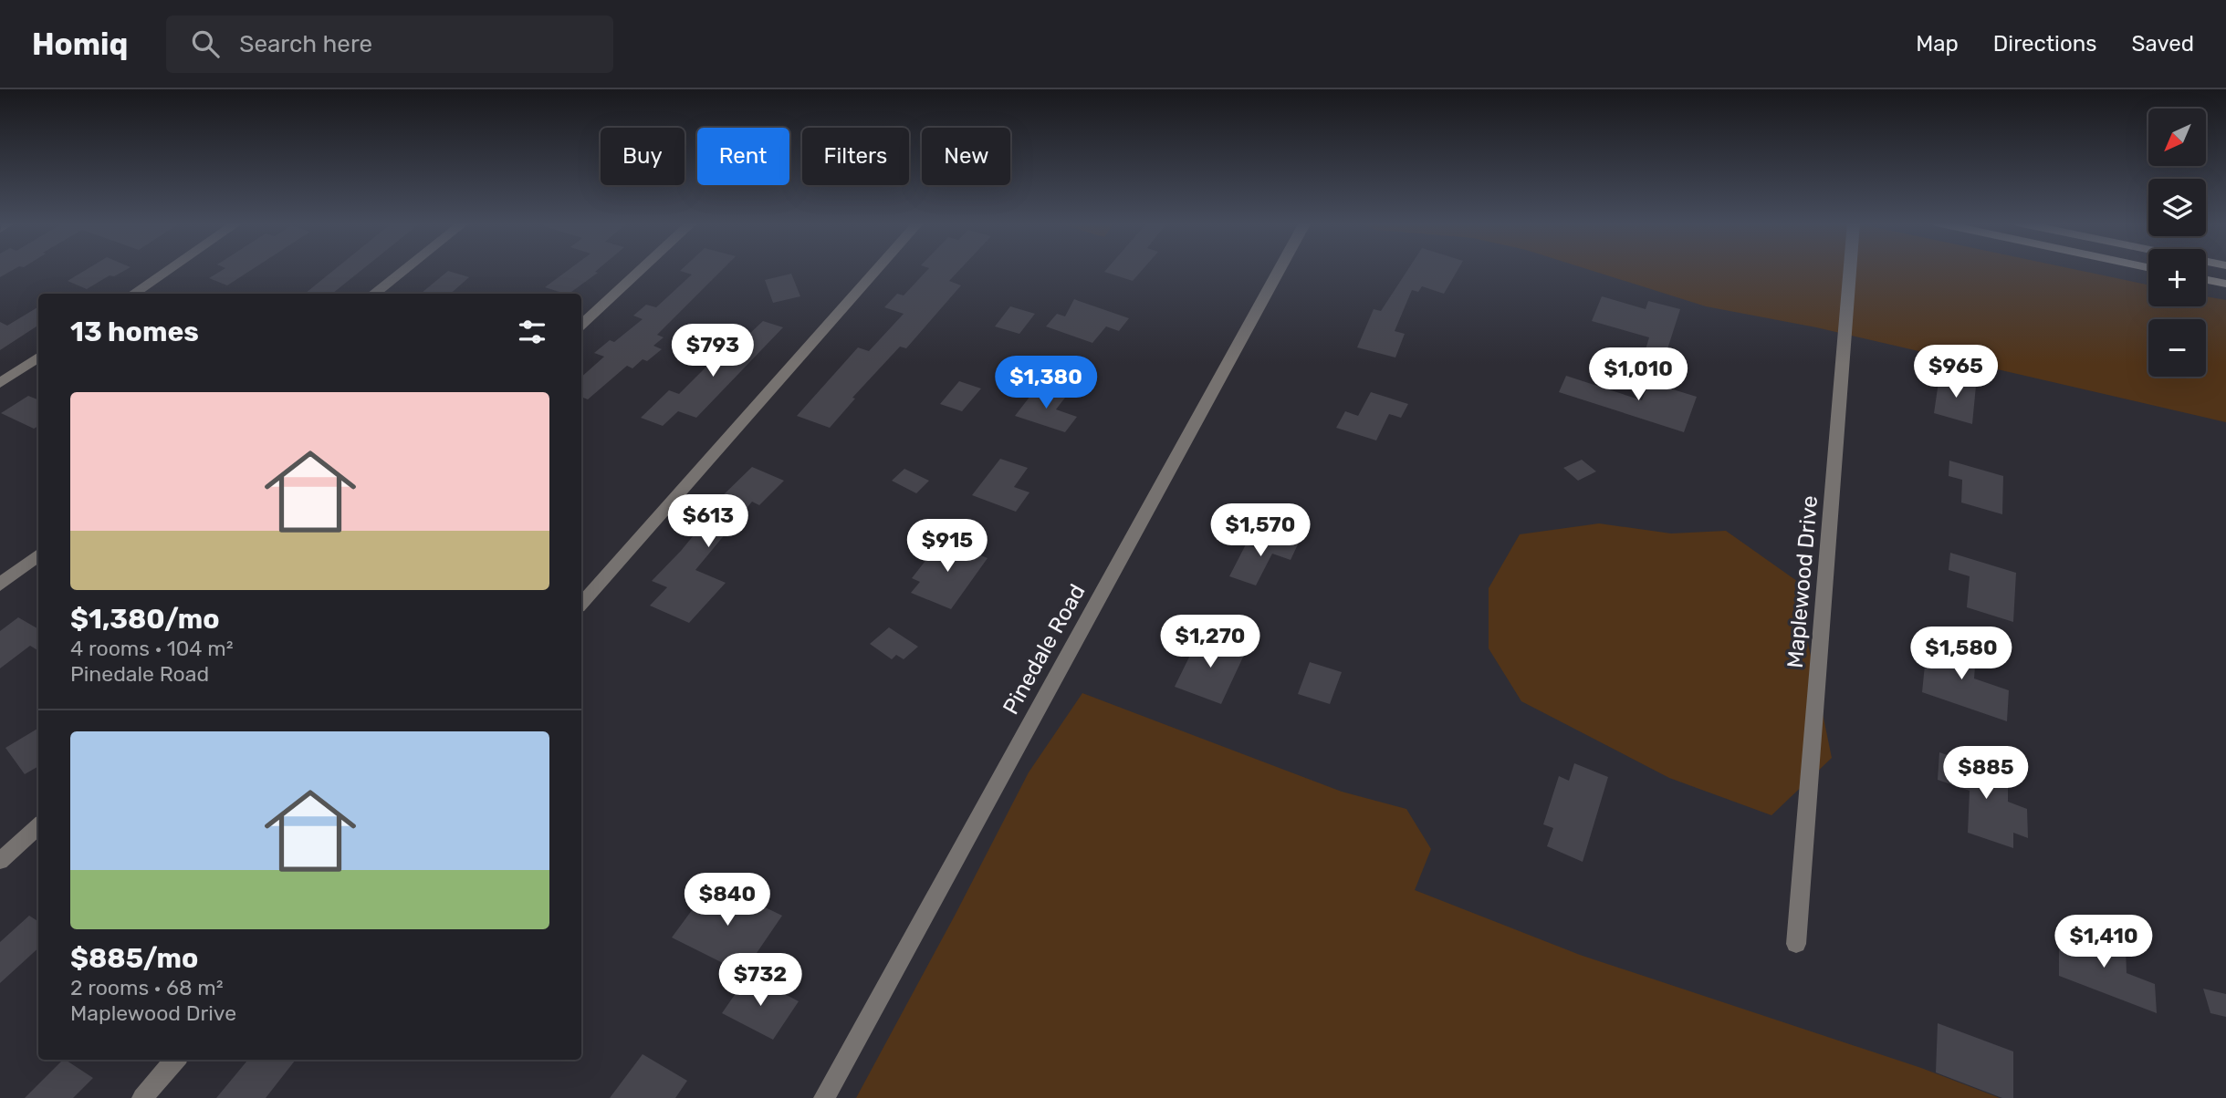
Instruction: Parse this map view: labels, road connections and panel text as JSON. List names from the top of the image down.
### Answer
{
  "streets": {
    "street": ["Maplewood Drive", "Pinedale Road"]
  },
  "north": "bottom left",
  "page": {
    "header": "Homiq",
    "search": "Search here",
    "nav": ["Map", "Directions", "Saved"],
    "map_buttons": ["+", "−"],
    "chip": [
      "Buy",
      "Rent",
      "Filters",
      "New"
    ],
    "heading": "13 homes",
    "price": [
      "$793",
      "$965",
      "$1,010",
      "$1,380",
      "$613",
      "$1,570",
      "$915",
      "$1,270",
      "$1,580",
      "$885",
      "$840",
      "$1,410",
      "$732"
    ],
    "list": [
      {
        "name": "$1,380/mo",
        "note": "4 rooms · 104 m² · Pinedale Road"
      },
      {
        "name": "$885/mo",
        "note": "2 rooms · 68 m² · Maplewood Drive"
      }
    ]
  }
}
